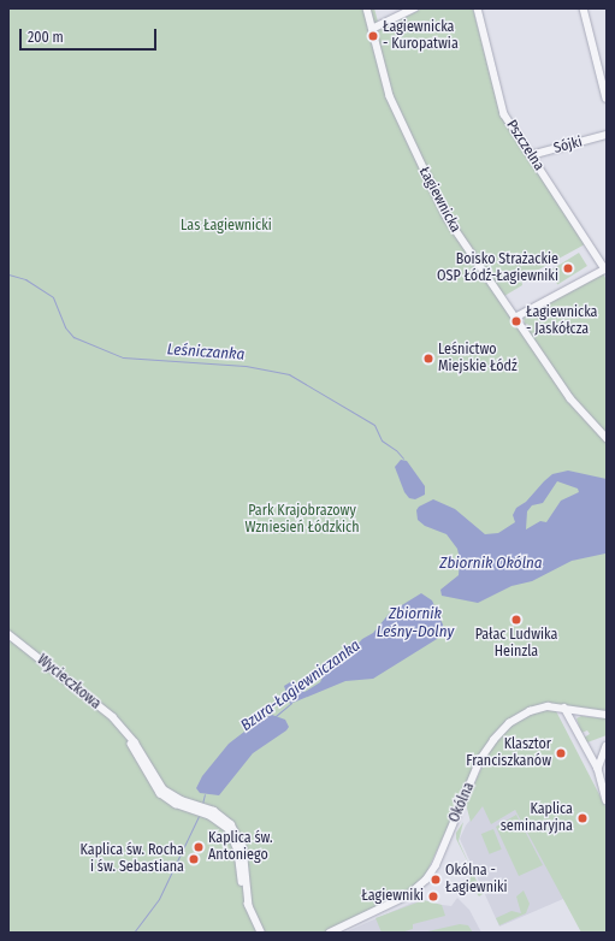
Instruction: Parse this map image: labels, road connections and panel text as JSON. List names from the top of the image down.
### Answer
{
  "streets": {
    "street": [
      "Pszczelna",
      "Sójki",
      "Łagiewnicka",
      "Wycieczkowa",
      "Okólna"
    ]
  },
  "crossings": [
    ["Pszczelna", "Sójki"]
  ],
  "water": [
    "Leśniczanka",
    "Zbiornik Okólna",
    "Zbiornik Leśny-Dolny",
    "Bzura-Łagiewniczanka"
  ],
  "parks": ["Las Łagiewnicki", "Park Krajobrazowy Wzniesień Łódzkich"],
  "places": [
    "Łagiewnicka - Kuropatwia",
    "Boisko Strażackie OSP Łódź-Łagiewniki",
    "Łagiewnicka - Jaskółcza",
    "Leśnictwo Miejskie Łódź",
    "Pałac Ludwika Heinzla",
    "Klasztor Franciszkanów",
    "Kaplica seminaryjna",
    "Kaplica św. Antoniego",
    "Kaplica św. Rocha i św. Sebastiana",
    "Okólna - Łagiewniki",
    "Łagiewniki"
  ],
  "scale_bar": "200 m"
}
